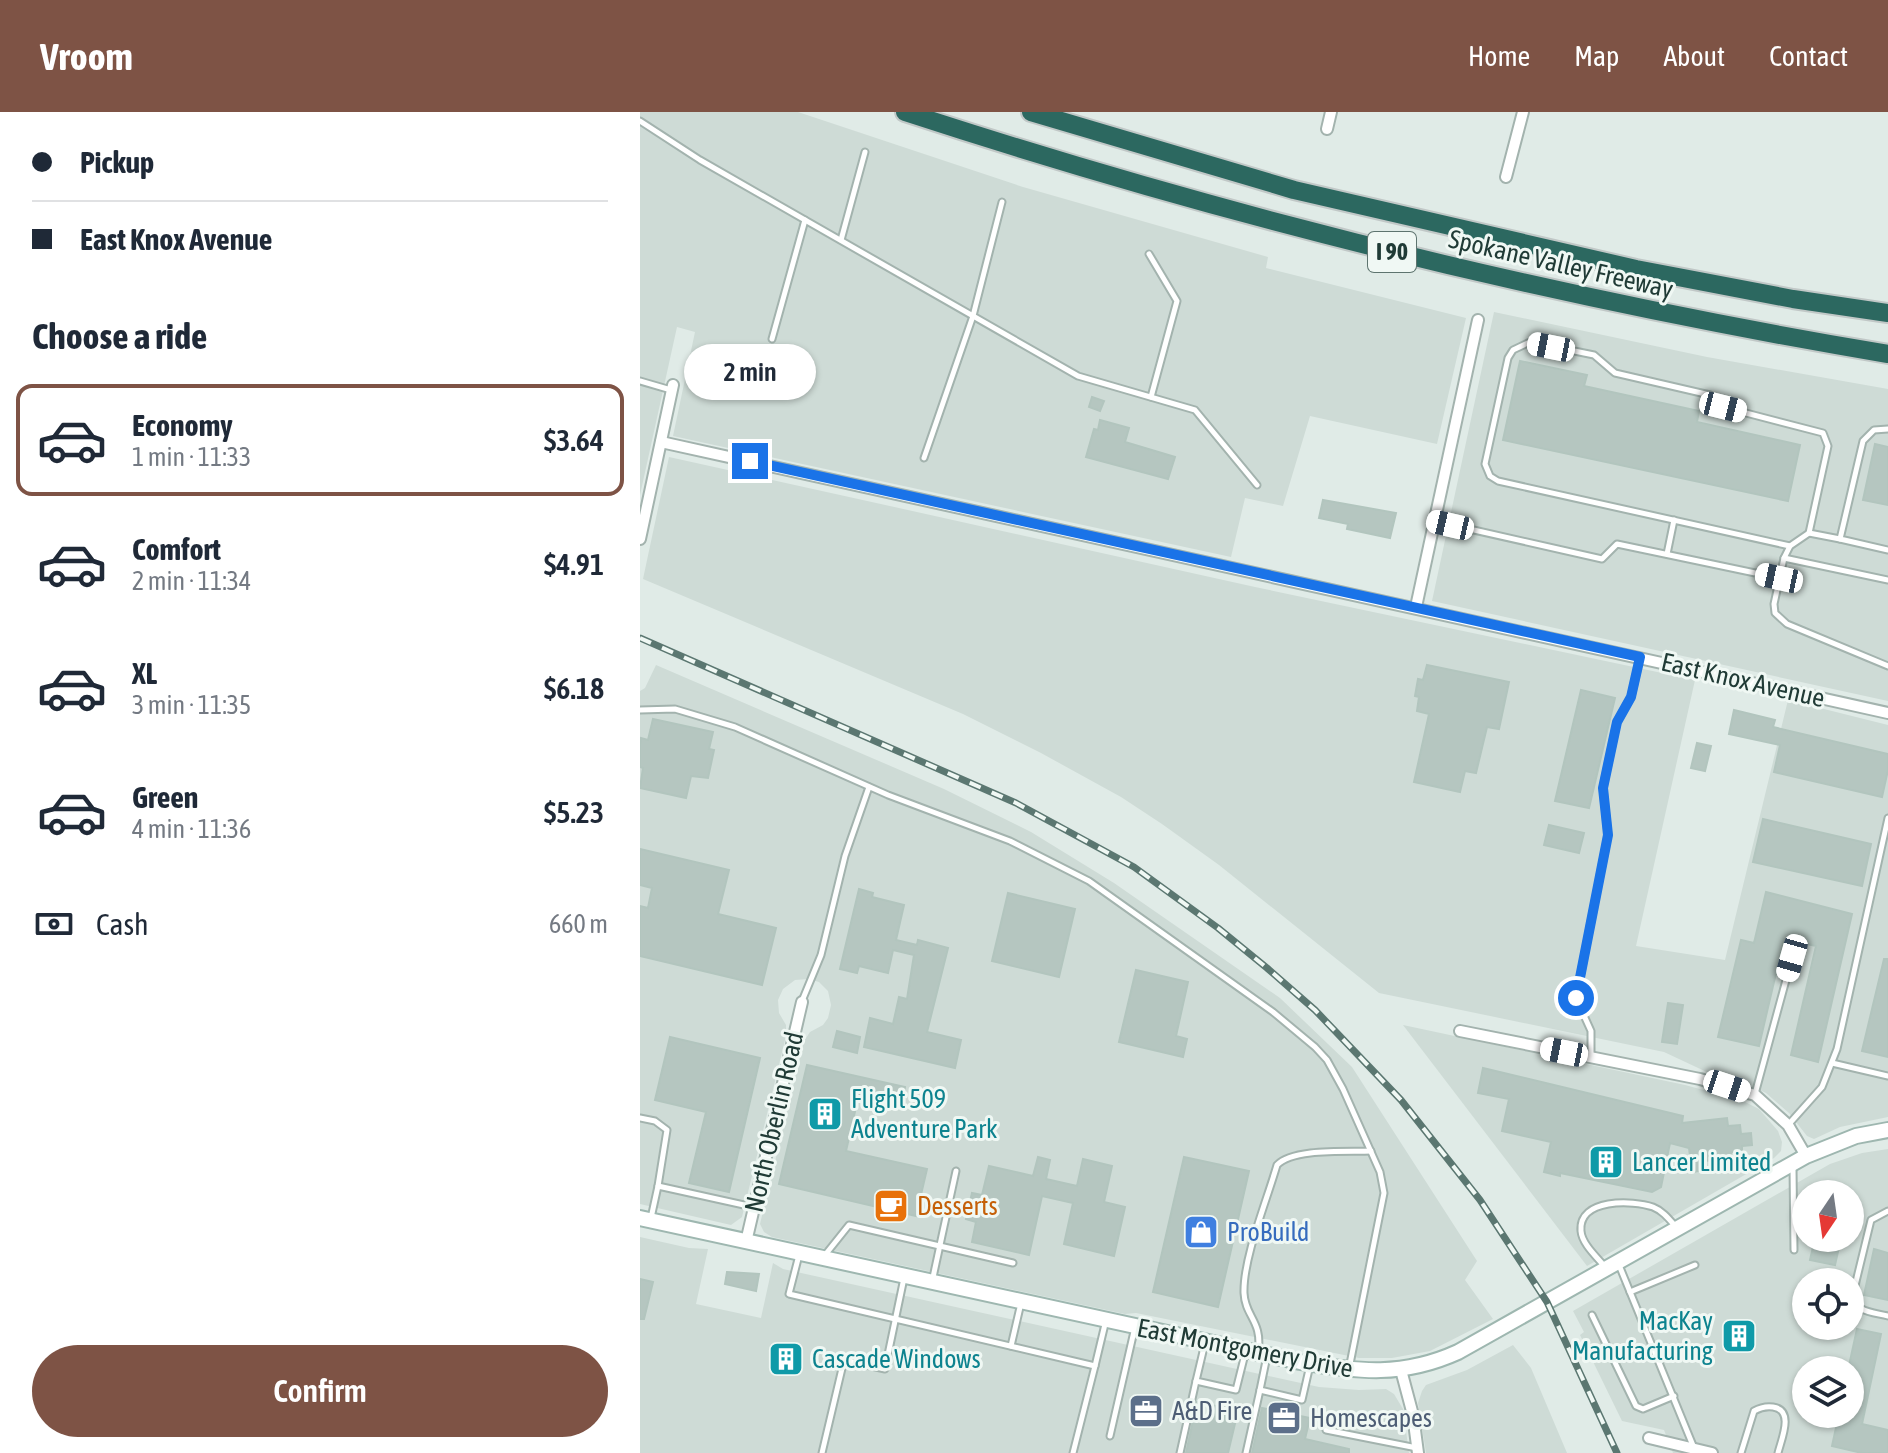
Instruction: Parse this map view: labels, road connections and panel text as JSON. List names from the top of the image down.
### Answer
{
  "streets": {
    "highway": ["I 90", "Spokane Valley Freeway"],
    "main road": ["East Montgomery Drive"],
    "street": ["East Knox Avenue", "North Oberlin Road"]
  },
  "crossings": [
    ["North Oberlin Road", "East Montgomery Drive"]
  ],
  "places": {
    "building": [
      "Flight 509 Adventure Park",
      "Lancer Limited",
      "MacKay Manufacturing",
      "Cascade Windows"
    ],
    "cafe": ["Desserts"],
    "shop": ["ProBuild"],
    "office": ["A&D Fire", "Homescapes"]
  },
  "north": "bottom",
  "page": {
    "header": "Vroom",
    "nav": [
      "Home",
      "Map",
      "About",
      "Contact"
    ],
    "banner": ["Pickup", "East Knox Avenue"],
    "heading": "Choose a ride",
    "bubble": "2 min",
    "list": [
      {
        "name": "Economy",
        "note": "1 min · 11:33",
        "value": "$3.64"
      },
      {
        "name": "Comfort",
        "note": "2 min · 11:34",
        "value": "$4.91"
      },
      {
        "name": "XL",
        "note": "3 min · 11:35",
        "value": "$6.18"
      },
      {
        "name": "Green",
        "note": "4 min · 11:36",
        "value": "$5.23"
      }
    ],
    "pay": ["Cash", "660 m"],
    "buttons": "Confirm"
  }
}
